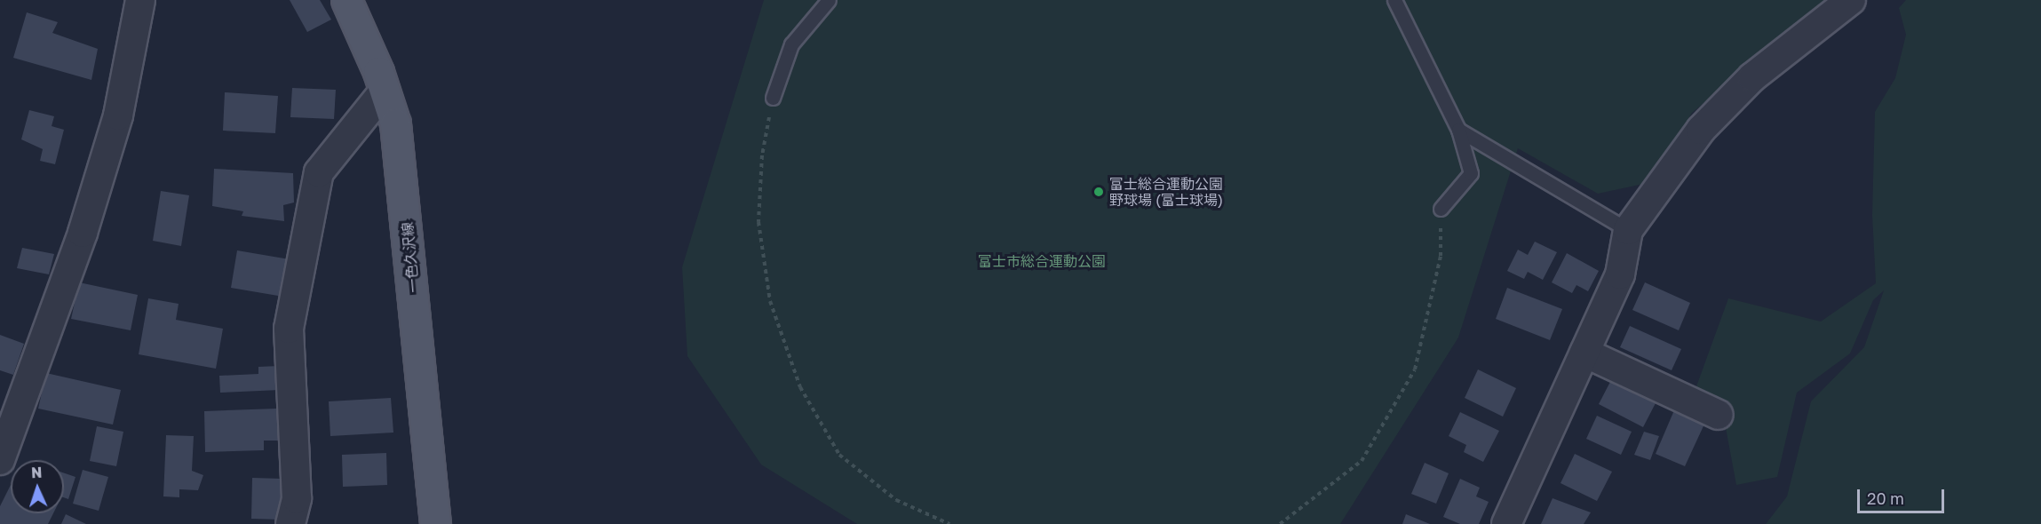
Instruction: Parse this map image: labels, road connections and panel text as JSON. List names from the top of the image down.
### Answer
{
  "streets": {
    "main road": ["一色久沢線"]
  },
  "parks": ["富士市総合運動公園"],
  "places": ["富士総合運動公園 野球場 (富士球場)"],
  "scale_bar": "20 m",
  "north": "top"
}
